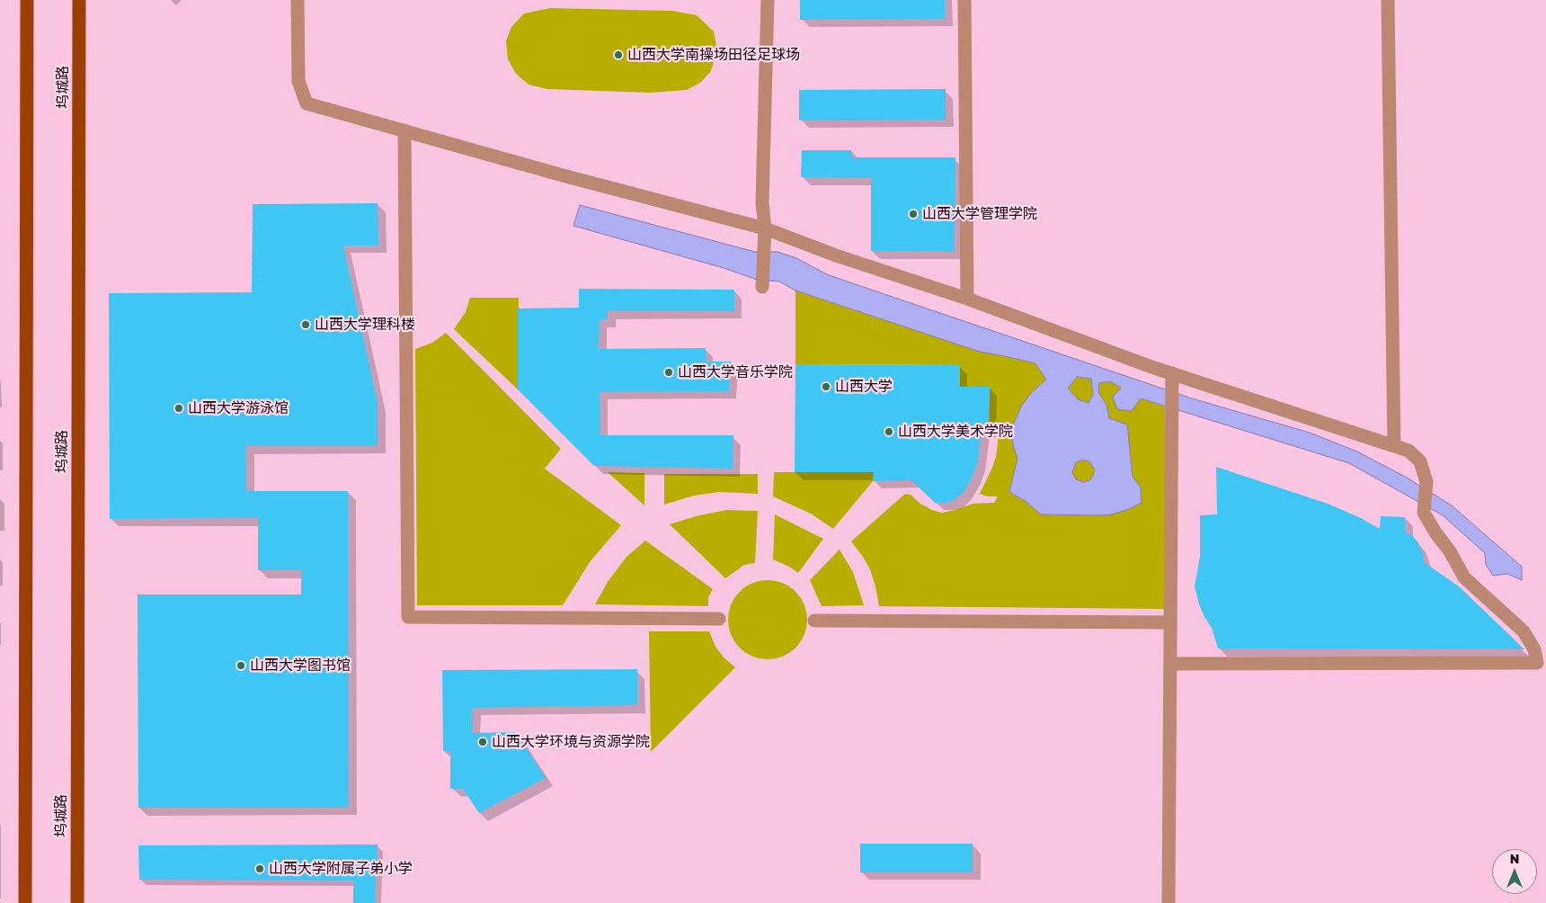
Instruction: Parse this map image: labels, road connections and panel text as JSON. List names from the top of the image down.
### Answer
{
  "streets": {
    "main road": ["坞城路"]
  },
  "places": [
    "山西大学南操场田径足球场",
    "山西大学管理学院",
    "山西大学理科楼",
    "山西大学音乐学院",
    "山西大学",
    "山西大学游泳馆",
    "山西大学美术学院",
    "山西大学图书馆",
    "山西大学环境与资源学院",
    "山西大学附属子弟小学"
  ],
  "north": "top"
}
